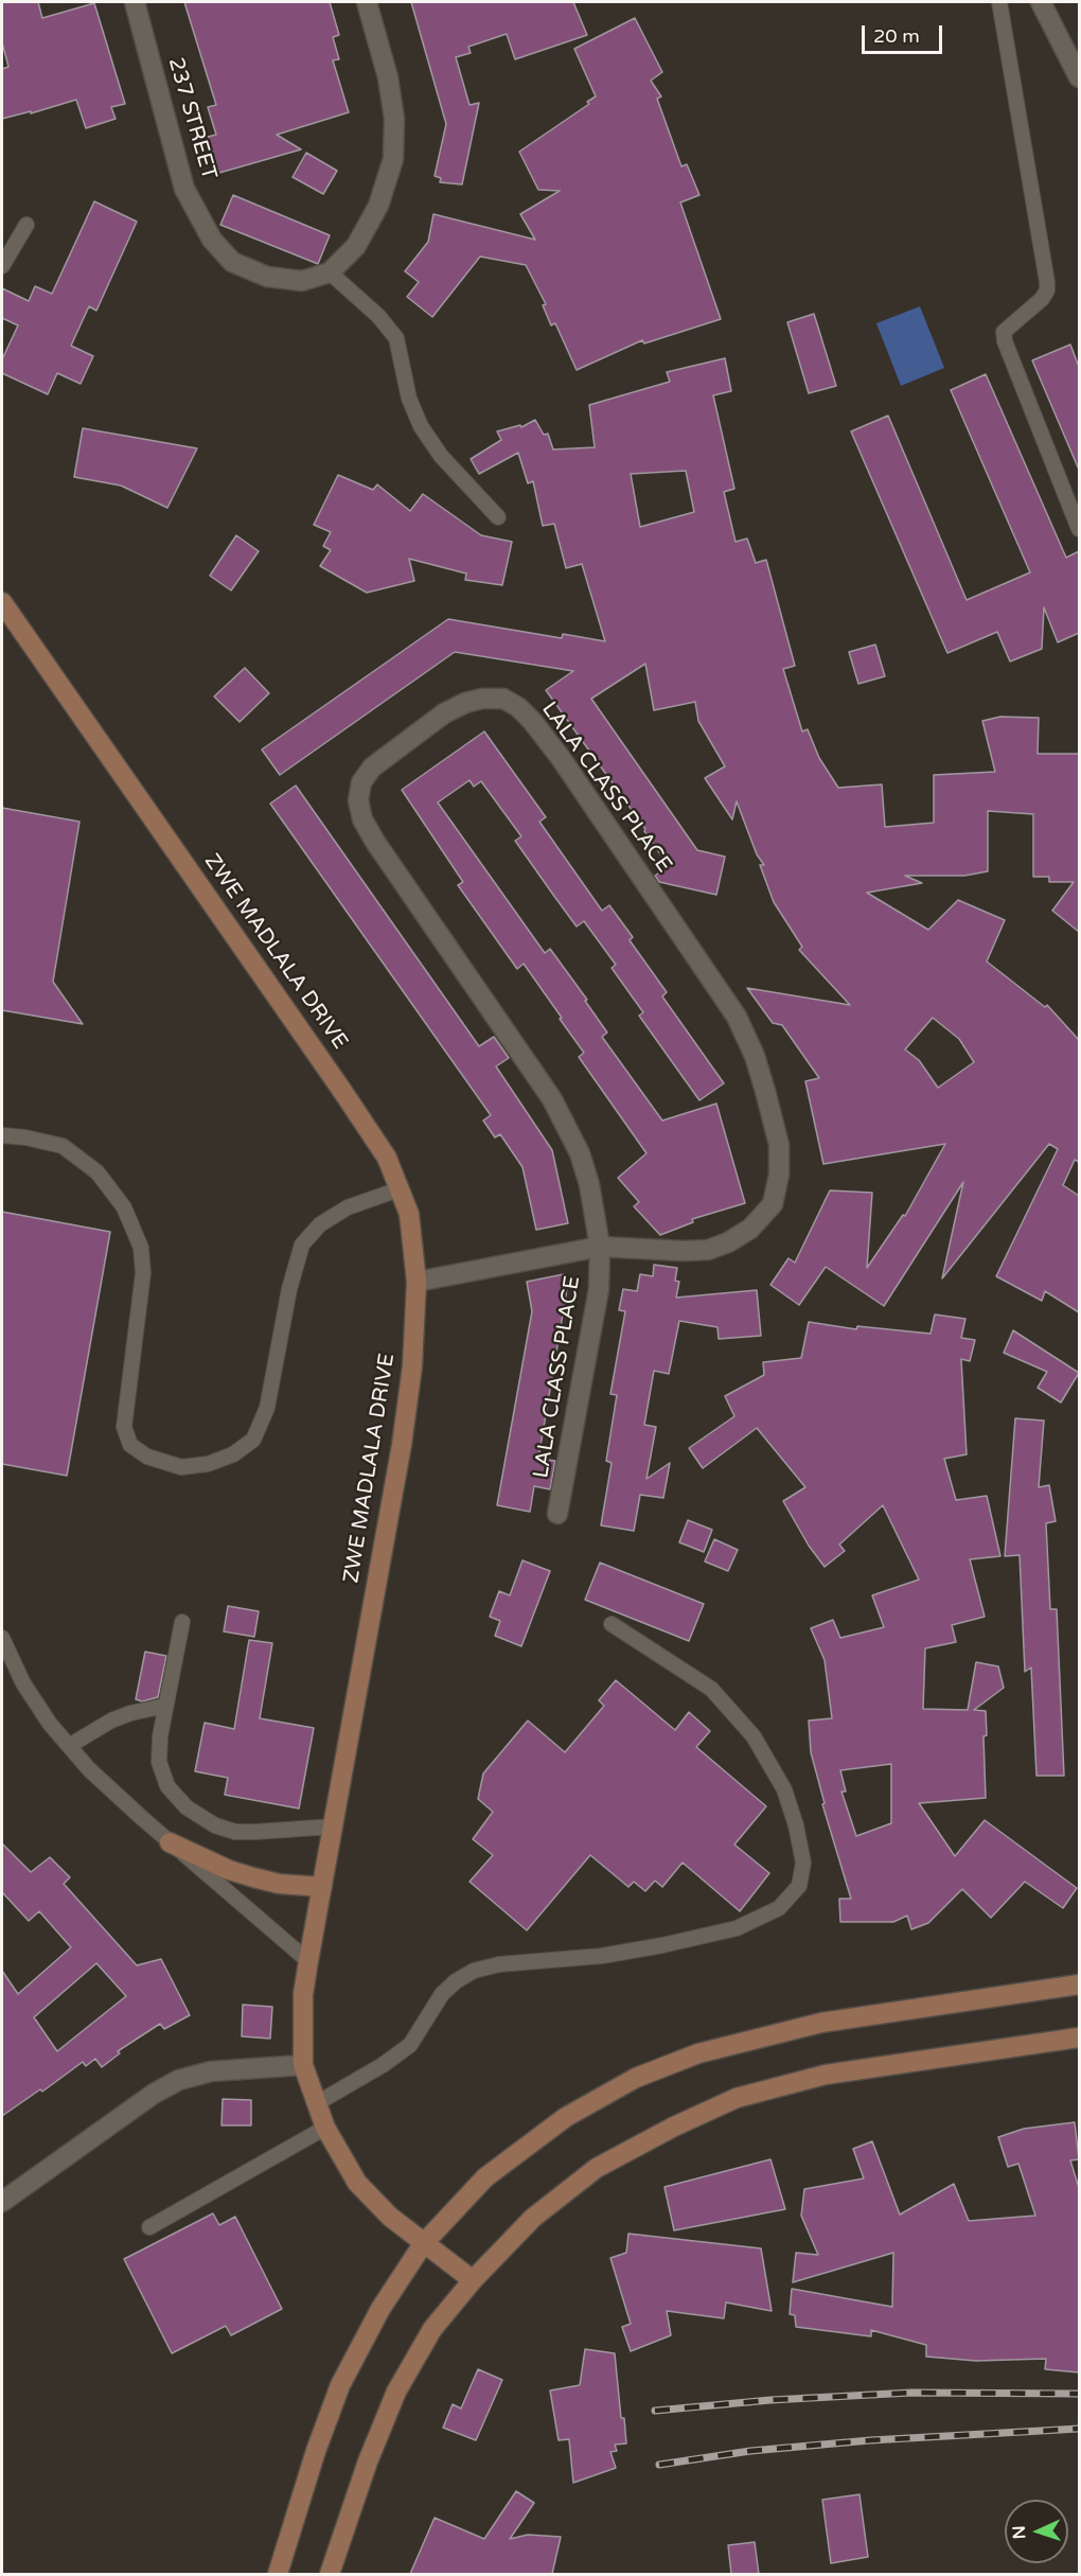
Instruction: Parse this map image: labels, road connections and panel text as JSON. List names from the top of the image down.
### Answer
{
  "streets": {
    "street": ["237 STREET", "LALA CLASS PLACE", "ZWE MADLALA DRIVE"]
  },
  "crossings": [
    ["LALA CLASS PLACE", "ZWE MADLALA DRIVE"]
  ],
  "scale_bar": "20 m",
  "north": "left"
}
